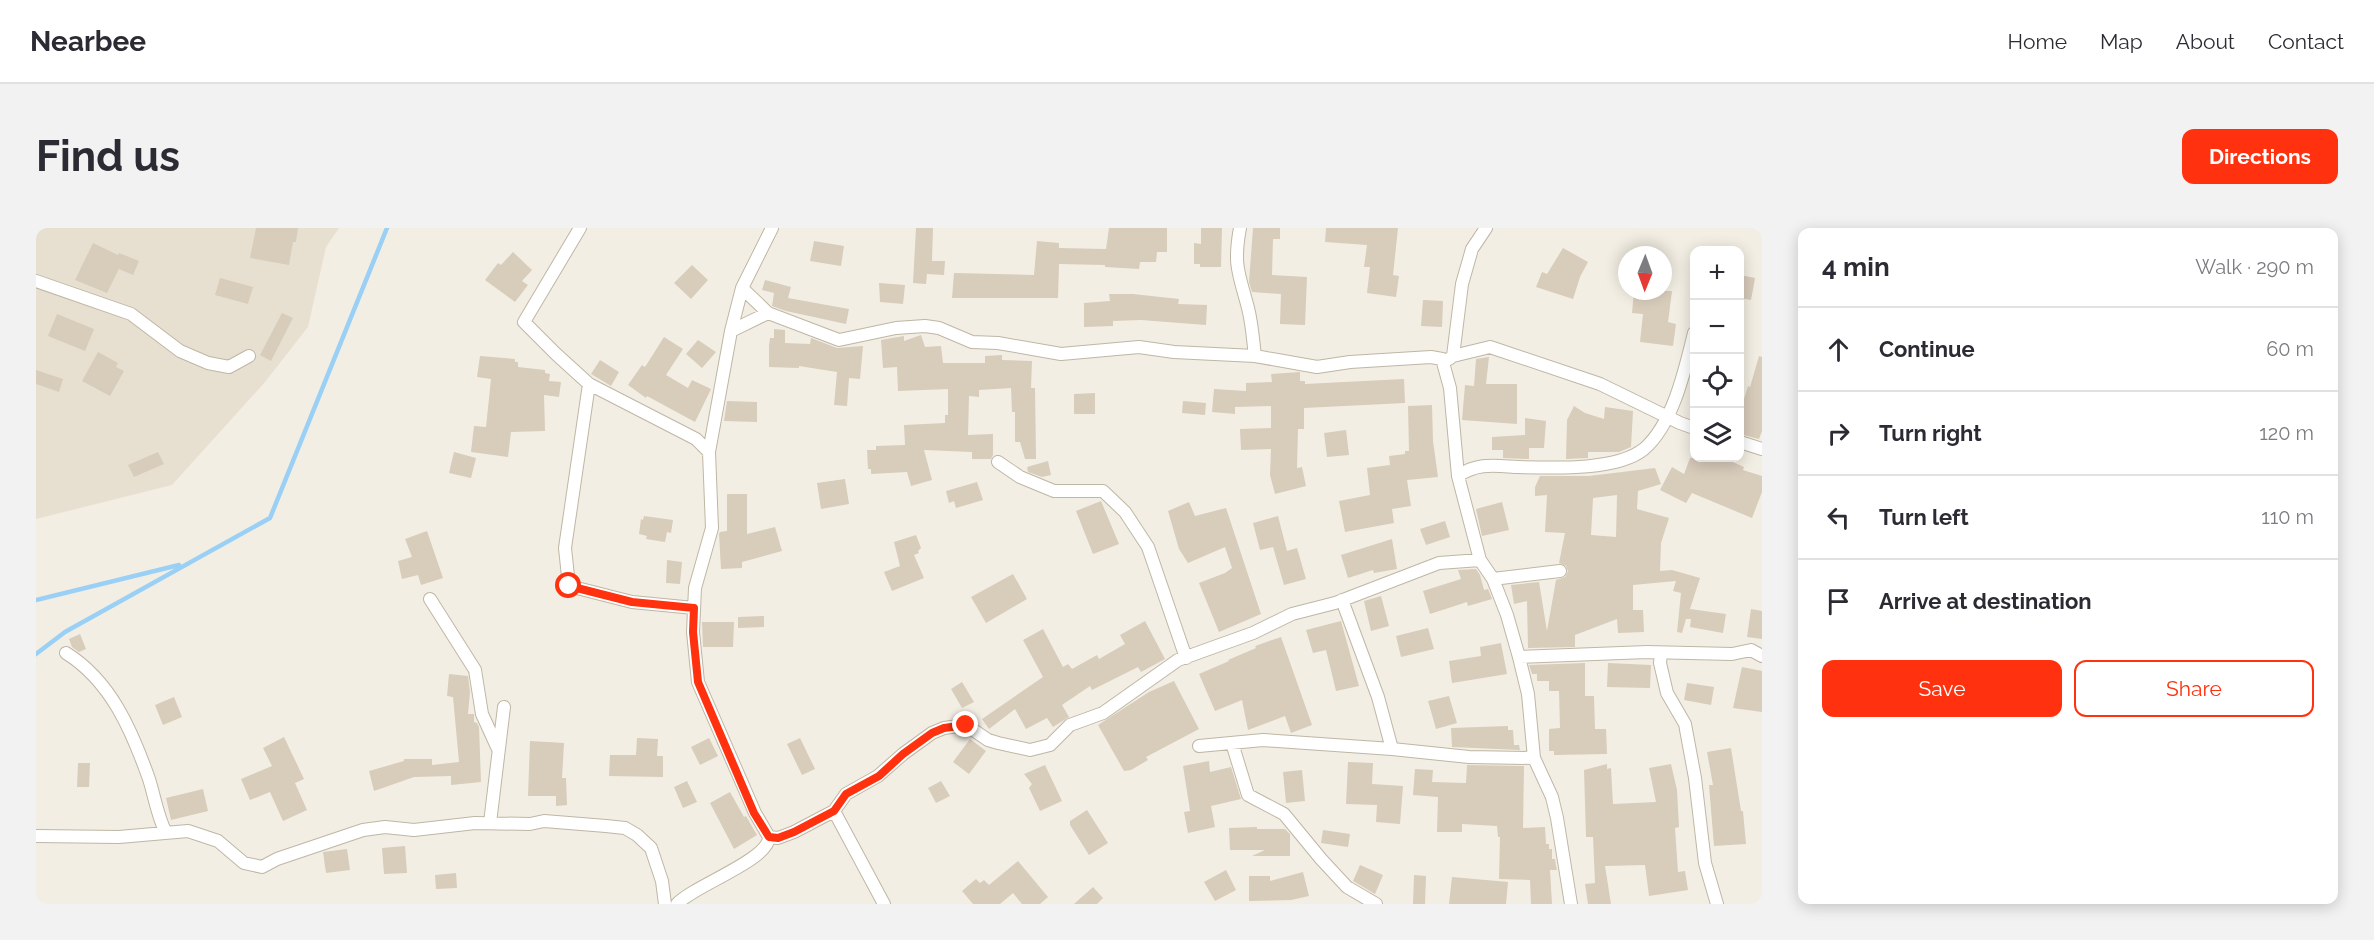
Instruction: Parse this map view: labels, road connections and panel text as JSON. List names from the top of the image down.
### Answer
{
  "north": "bottom",
  "page": {
    "header": "Nearbee",
    "nav": [
      "Home",
      "Map",
      "About",
      "Contact"
    ],
    "buttons": [
      "Directions",
      ["Save", "Share"]
    ],
    "title": "Find us",
    "heading": ["4 min", "Walk · 290 m"],
    "map_buttons": ["+", "−"],
    "list": [
      ["Continue", "60 m"],
      ["Turn right", "120 m"],
      ["Turn left", "110 m"],
      "Arrive at destination"
    ]
  }
}
